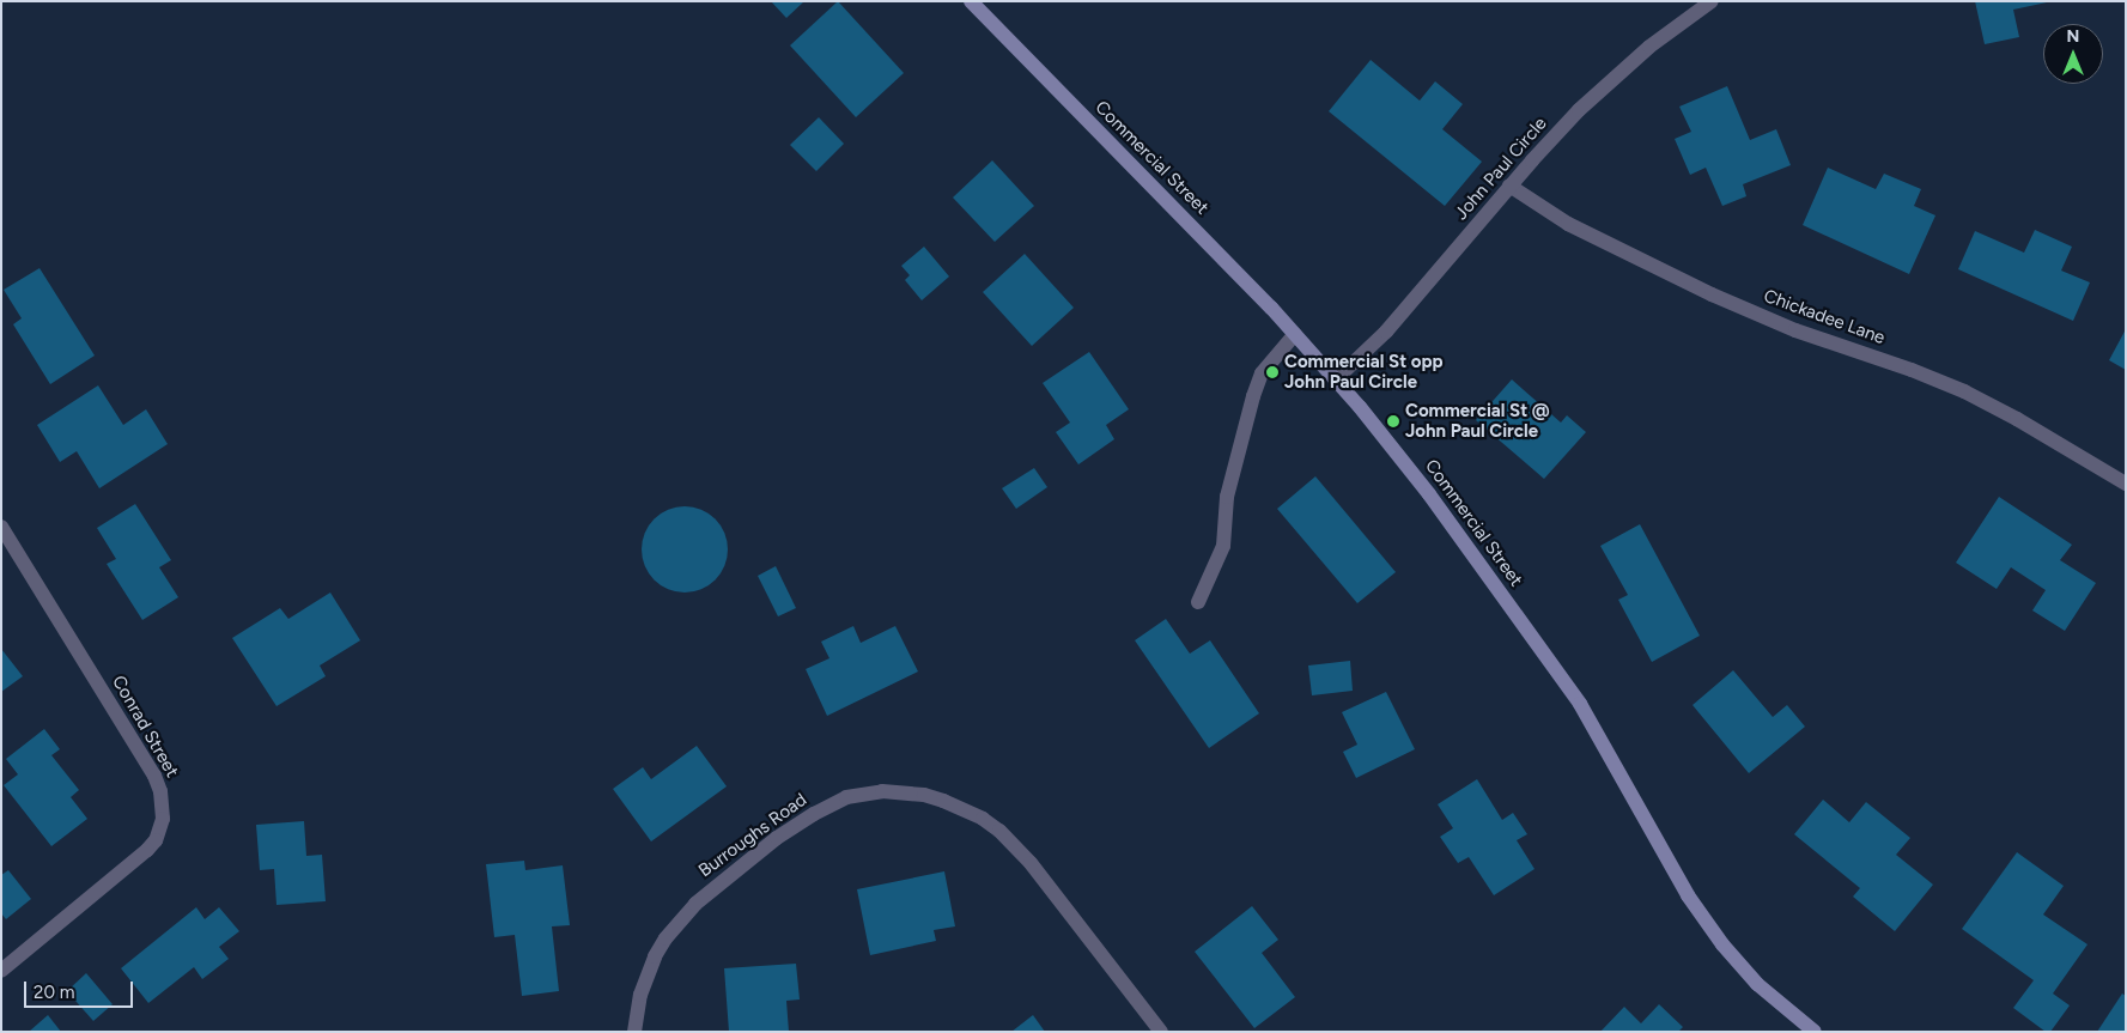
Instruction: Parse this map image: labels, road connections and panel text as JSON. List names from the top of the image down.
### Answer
{
  "streets": {
    "main road": ["Commercial Street"],
    "street": [
      "John Paul Circle",
      "Chickadee Lane",
      "Conrad Street",
      "Burroughs Road"
    ]
  },
  "crossings": [
    ["Commercial Street", "John Paul Circle"],
    ["John Paul Circle", "Chickadee Lane"]
  ],
  "places": ["Commercial St opp John Paul Circle", "Commercial St @ John Paul Circle"],
  "scale_bar": "20 m",
  "north": "top"
}
